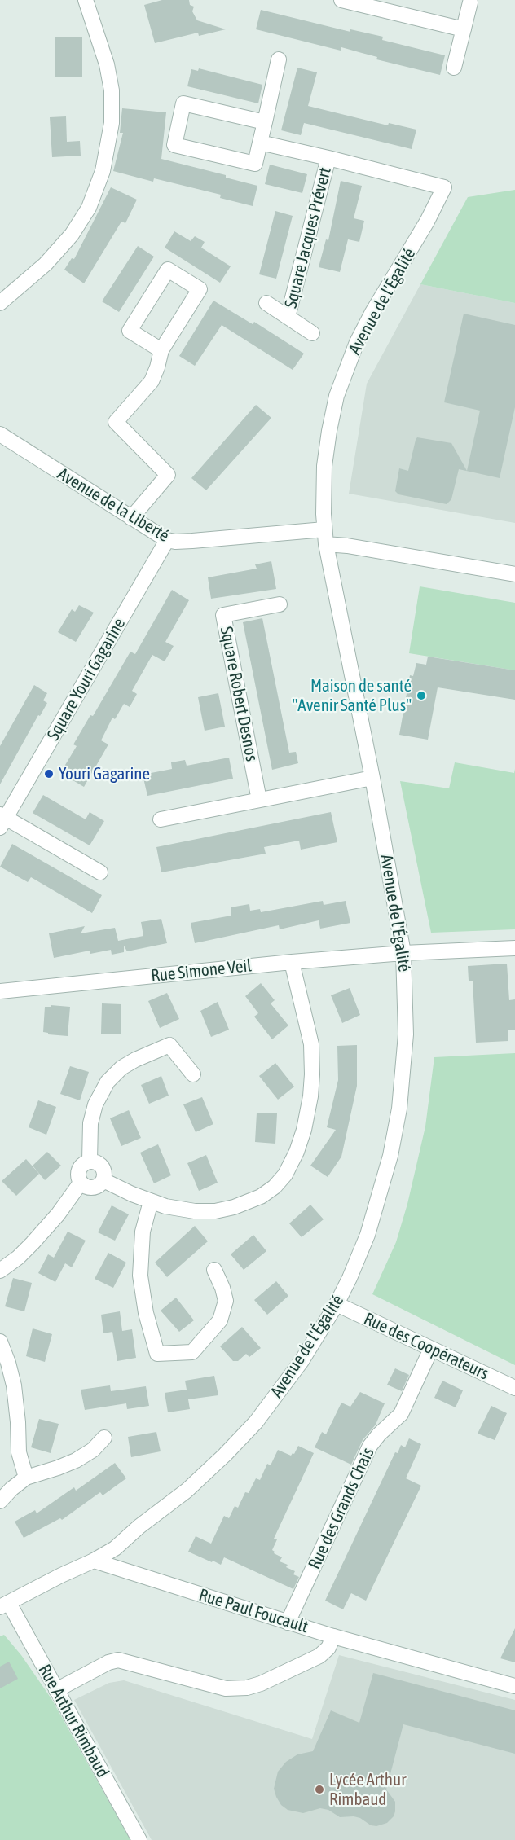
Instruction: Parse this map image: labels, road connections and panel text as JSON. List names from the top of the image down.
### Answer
{
  "streets": {
    "street": [
      "Square Jacques Prévert",
      "Avenue de l'Égalité",
      "Avenue de la Liberté",
      "Square Youri Gagarine",
      "Square Robert Desnos",
      "Rue Simone Veil",
      "Rue des Coopérateurs",
      "Rue des Grands Chais",
      "Rue Paul Foucault",
      "Rue Arthur Rimbaud"
    ]
  },
  "crossings": [
    ["Square Jacques Prévert", "Avenue de l'Égalité"],
    ["Avenue de l'Égalité", "Avenue de la Liberté"],
    ["Avenue de l'Égalité", "Rue Simone Veil"],
    ["Avenue de l'Égalité", "Rue des Coopérateurs"],
    ["Avenue de l'Égalité", "Rue Paul Foucault"],
    ["Avenue de la Liberté", "Square Youri Gagarine"],
    ["Rue des Coopérateurs", "Rue des Grands Chais"],
    ["Rue des Grands Chais", "Rue Paul Foucault"]
  ],
  "places": ["Maison de santé \"Avenir Santé Plus\"", "Youri Gagarine", "Lycée Arthur Rimbaud"]
}
